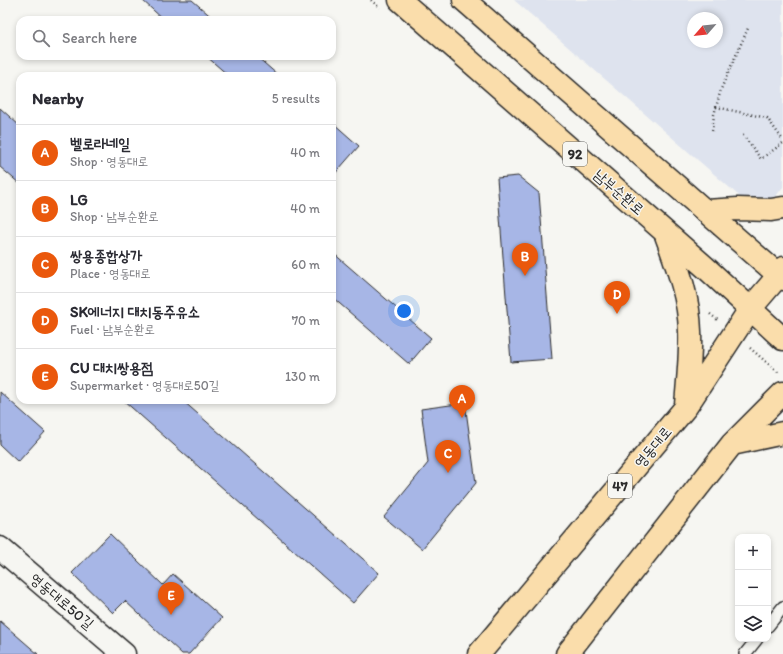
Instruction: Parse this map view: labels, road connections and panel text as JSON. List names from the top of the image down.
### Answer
{
  "streets": {
    "main road": [
      "92",
      "남부순환로",
      "영동대로",
      "47"
    ],
    "street": ["영동대로50길"]
  },
  "crossings": [
    ["남부순환로", "영동대로"]
  ],
  "north": "bottom left",
  "page": {
    "search": "Search here",
    "heading": ["Nearby", "5 results"],
    "list": [
      {
        "mark": "A",
        "name": "벨로라네일",
        "note": "Shop · 영동대로",
        "value": "40 m"
      },
      {
        "mark": "B",
        "name": "LG",
        "note": "Shop · 남부순환로",
        "value": "40 m"
      },
      {
        "mark": "C",
        "name": "쌍용종합상가",
        "note": "Place · 영동대로",
        "value": "60 m"
      },
      {
        "mark": "D",
        "name": "SK에너지 대치동주유소",
        "note": "Fuel · 남부순환로",
        "value": "70 m"
      },
      {
        "mark": "E",
        "name": "CU 대치쌍용점",
        "note": "Supermarket · 영동대로50길",
        "value": "130 m"
      }
    ],
    "pins": [
      "B",
      "D",
      "A",
      "C",
      "E"
    ],
    "map_buttons": ["+", "−"]
  }
}
